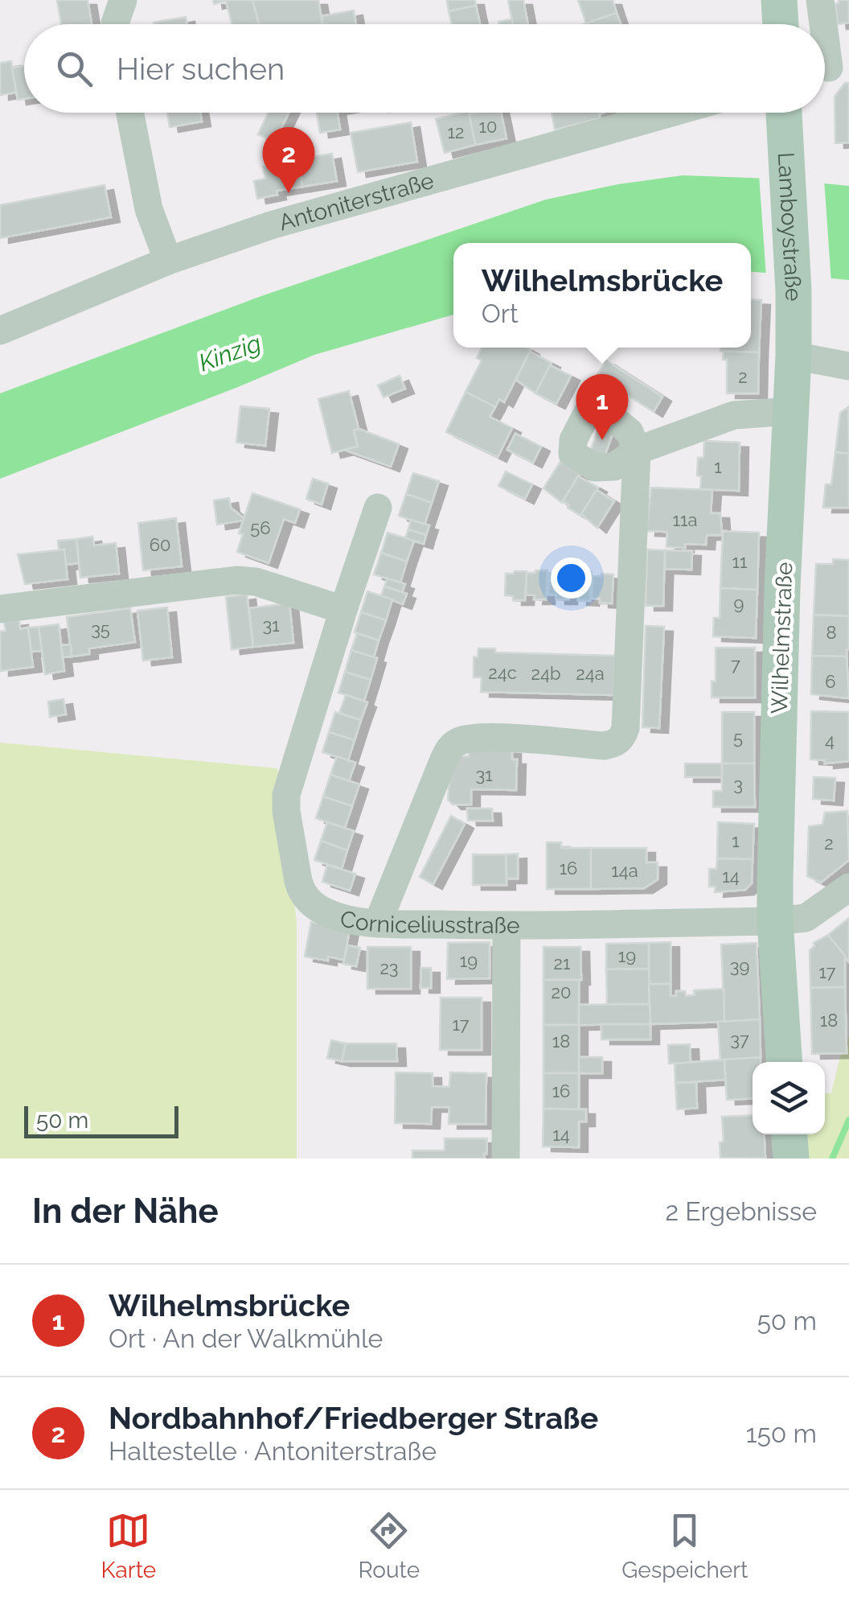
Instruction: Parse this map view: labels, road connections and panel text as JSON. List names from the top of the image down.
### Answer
{
  "streets": {
    "main road": ["Lamboystraße", "Wilhelmstraße"],
    "street": ["Antoniterstraße", "Corniceliusstraße"]
  },
  "crossings": [
    ["Lamboystraße", "Wilhelmstraße"],
    ["Wilhelmstraße", "Corniceliusstraße"]
  ],
  "water": ["Kinzig"],
  "house_numbers": [
    "10",
    "12",
    "2",
    "1",
    "11a",
    "56",
    "60",
    "11",
    "9",
    "31",
    "35",
    "8",
    "7",
    "24c",
    "24b",
    "24a",
    "6",
    "5",
    "4",
    "31",
    "3",
    "1",
    "2",
    "16",
    "14a",
    "14",
    "19",
    "19",
    "21",
    "39",
    "23",
    "17",
    "20",
    "18",
    "17",
    "37",
    "18",
    "16",
    "14"
  ],
  "scale_bar": "50 m",
  "page": {
    "search": "Hier suchen",
    "pins": ["2", "1"],
    "popup": ["Wilhelmsbrücke", "Ort"],
    "scale": "50 m",
    "heading": ["In der Nähe", "2 Ergebnisse"],
    "list": [
      {
        "mark": "1",
        "name": "Wilhelmsbrücke",
        "note": "Ort · An der Walkmühle",
        "value": "50 m"
      },
      {
        "mark": "2",
        "name": "Nordbahnhof/Friedberger Straße",
        "note": "Haltestelle · Antoniterstraße",
        "value": "150 m"
      }
    ],
    "nav": ["Karte", "Route", "Gespeichert"]
  }
}
